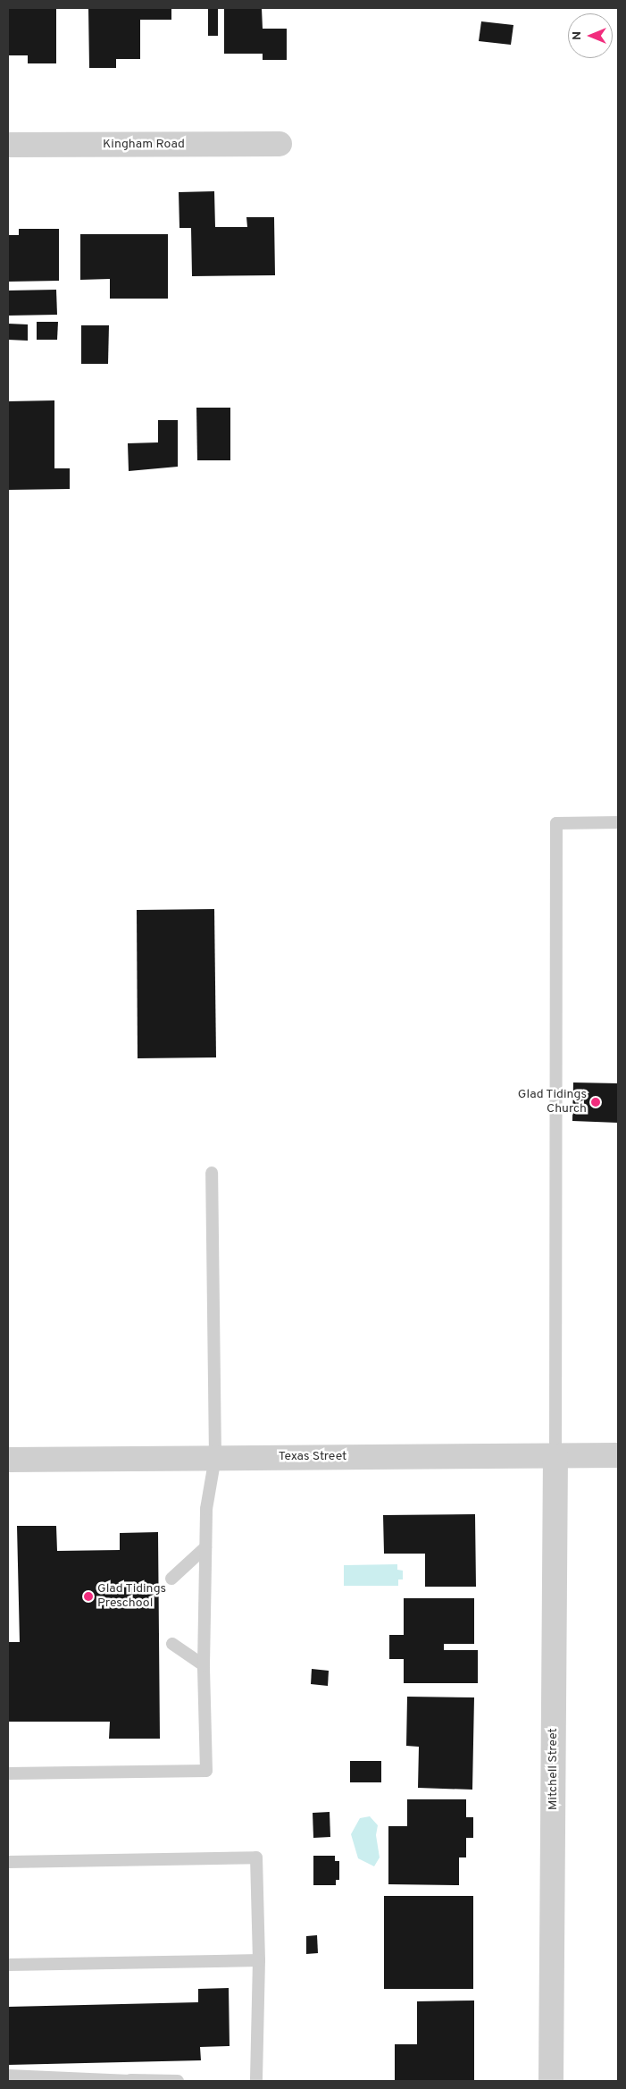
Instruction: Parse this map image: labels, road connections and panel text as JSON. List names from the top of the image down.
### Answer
{
  "streets": {
    "street": ["Kingham Road", "Texas Street", "Mitchell Street"]
  },
  "crossings": [
    ["Texas Street", "Mitchell Street"]
  ],
  "places": ["Glad Tidings Church", "Glad Tidings Preschool"],
  "north": "left"
}
